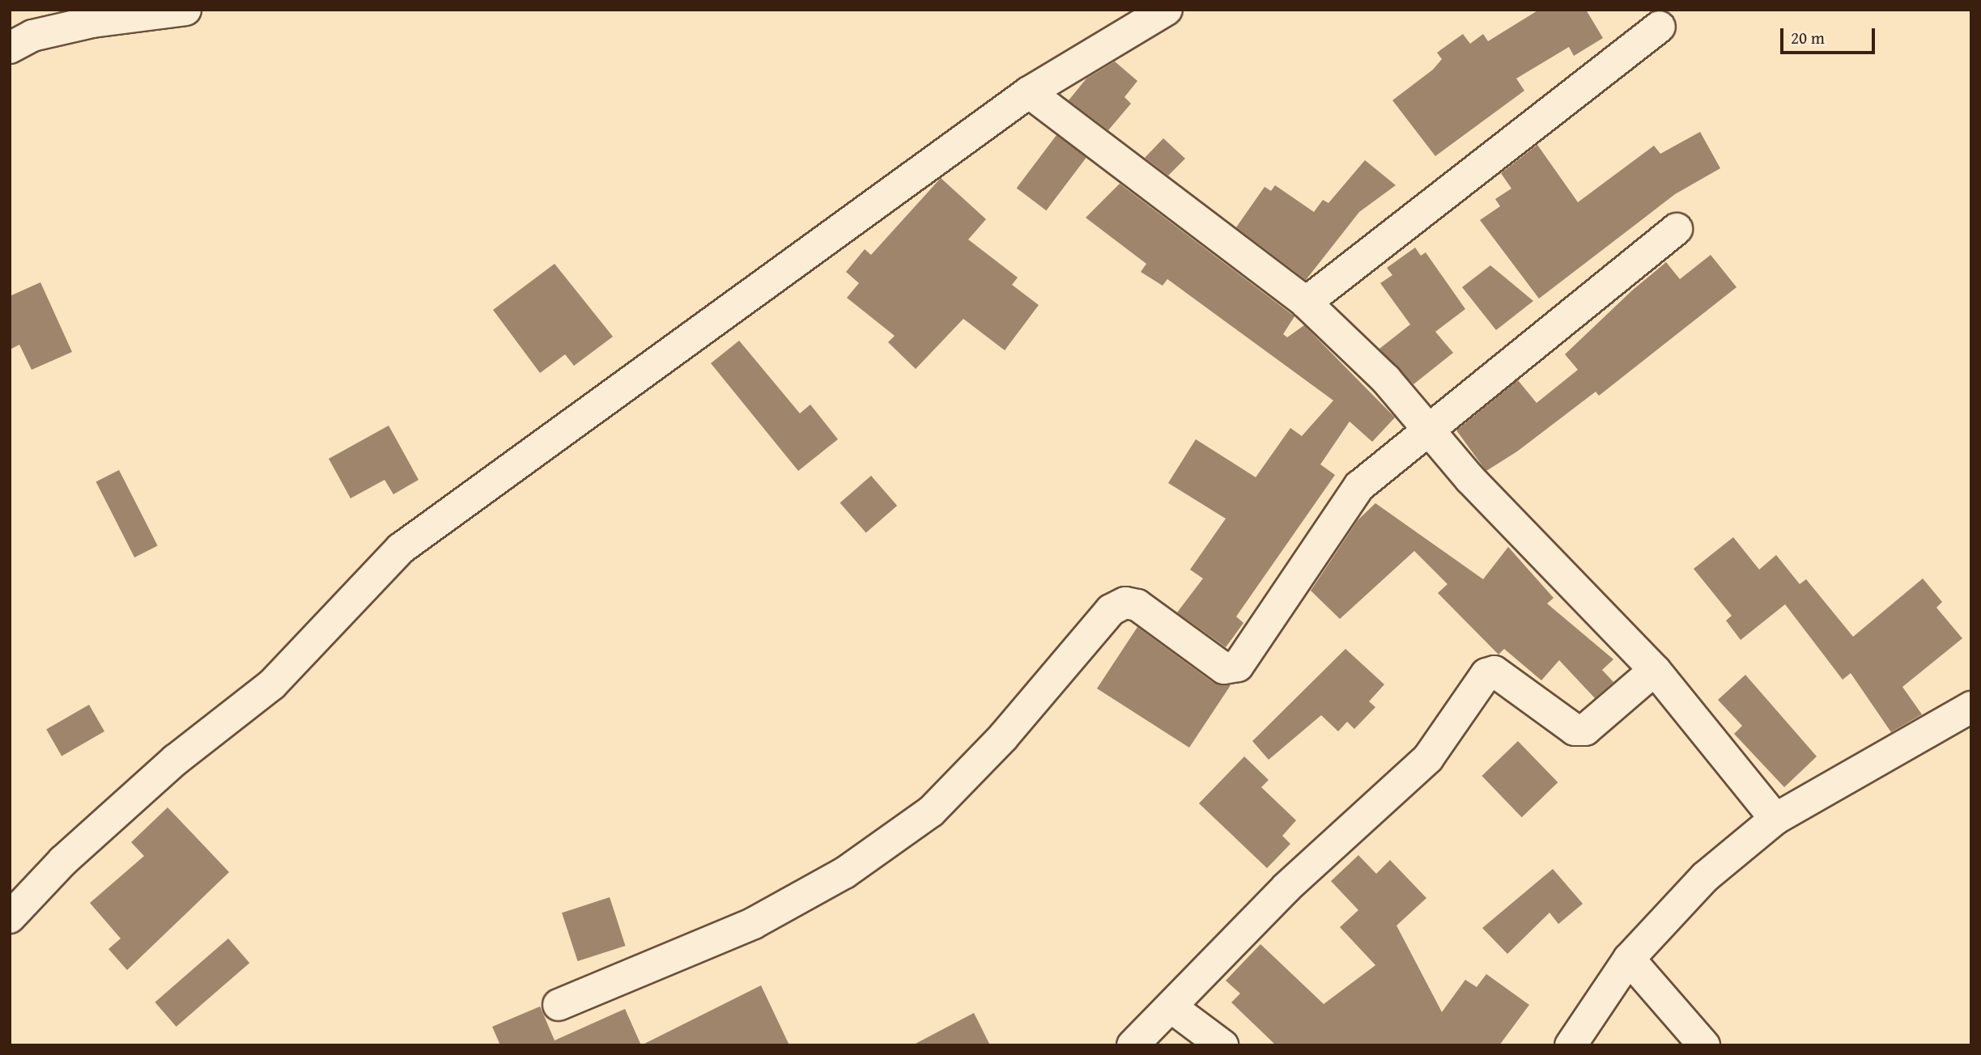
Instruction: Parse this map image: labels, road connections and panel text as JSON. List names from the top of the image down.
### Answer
{
  "scale_bar": "20 m"
}
